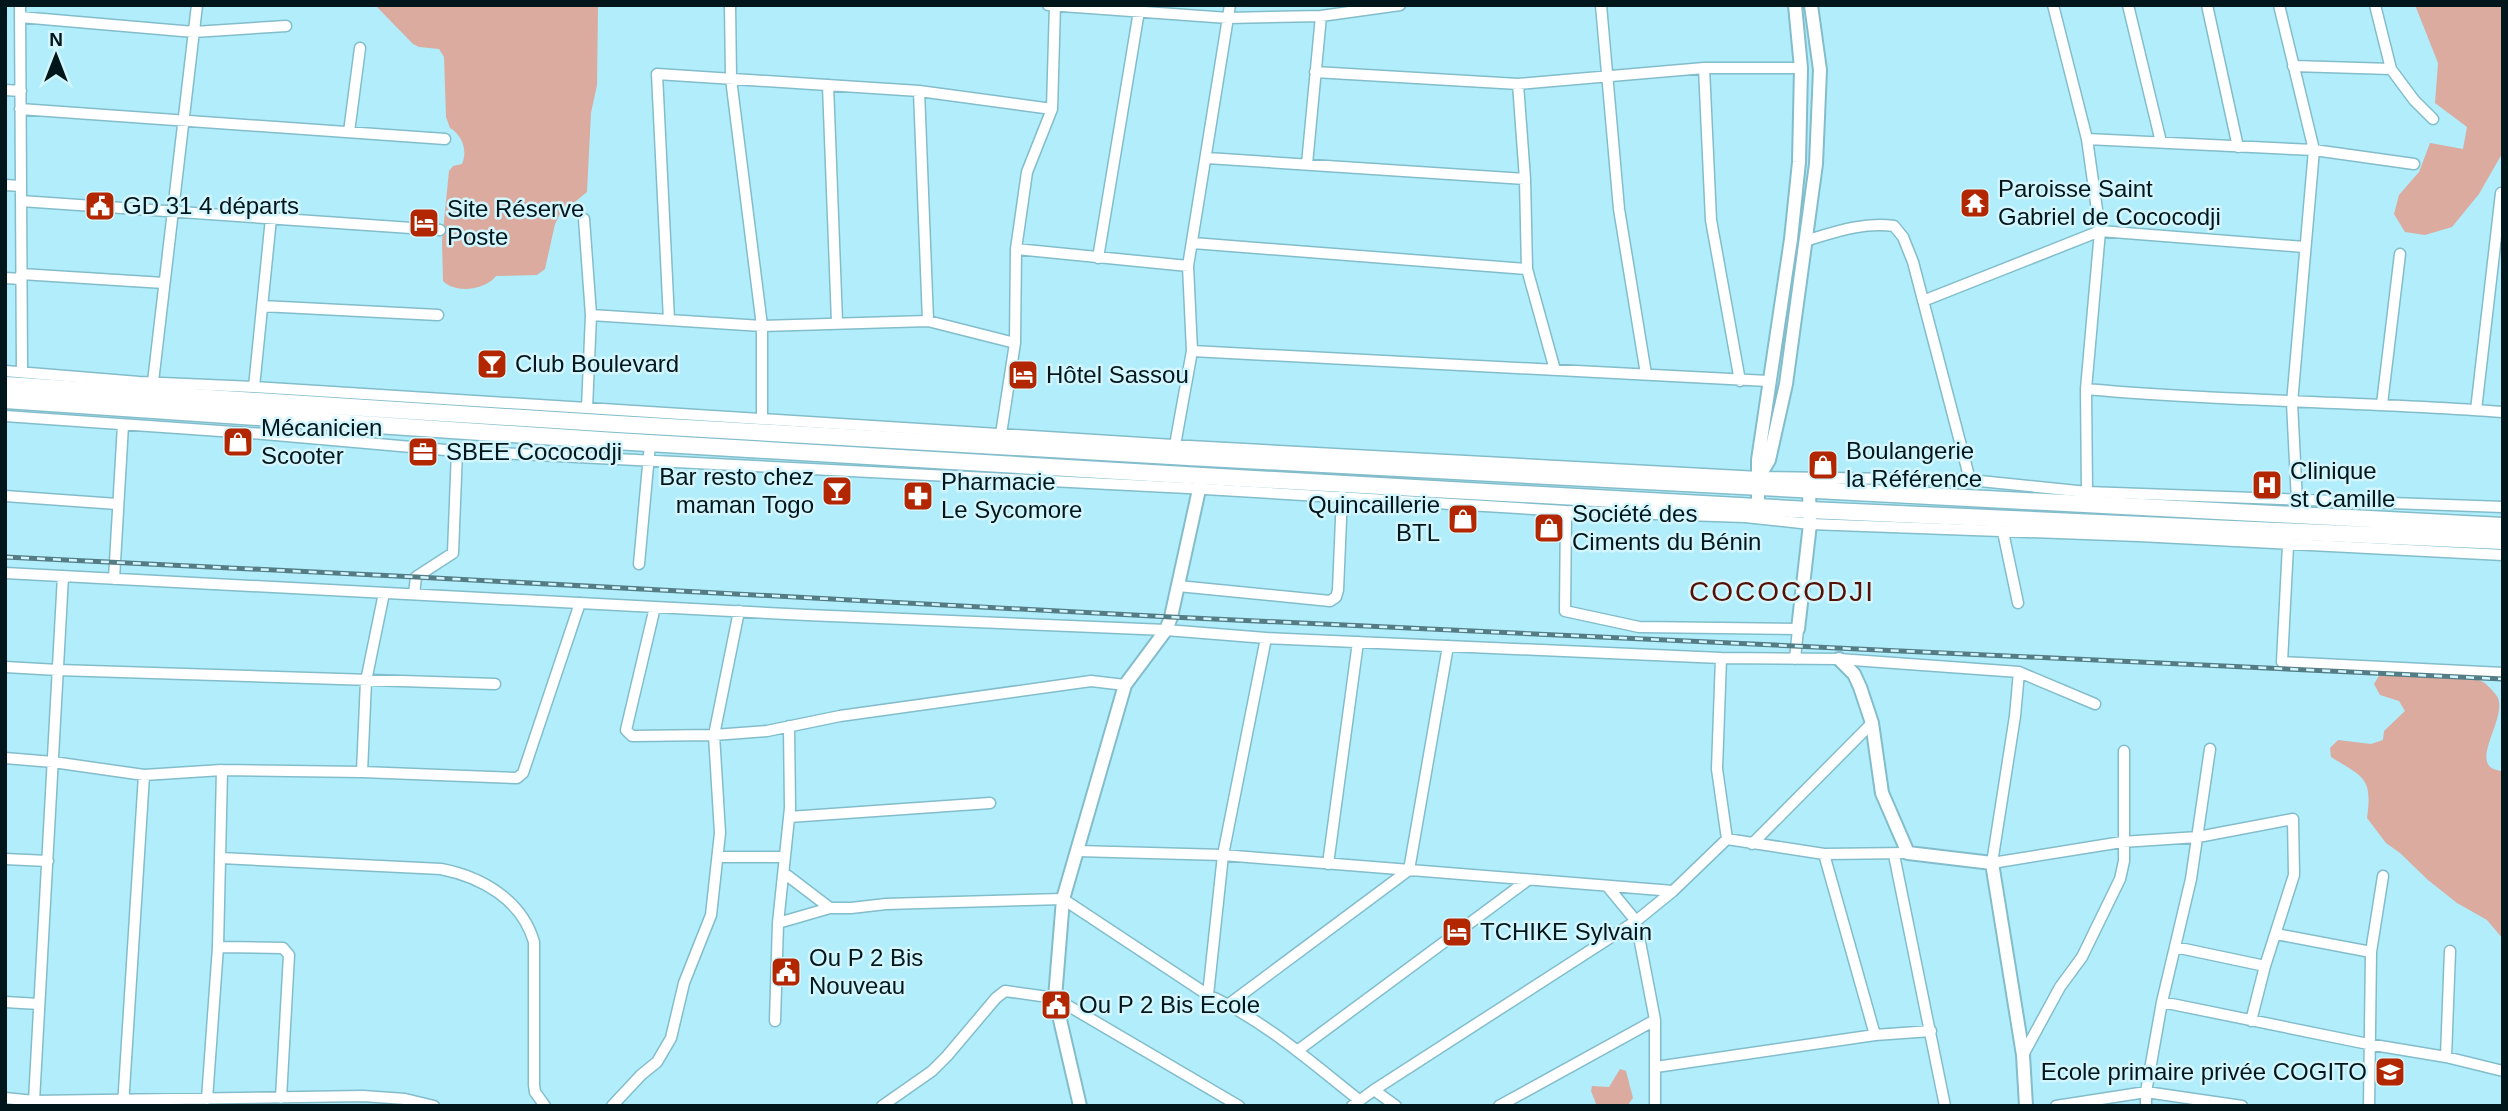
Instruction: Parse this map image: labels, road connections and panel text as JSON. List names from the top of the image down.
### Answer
{
  "districts": ["COCOCODJI"],
  "places": {
    "temple": ["Paroisse Saint Gabriel de Cococodji"],
    "public building": ["GD 31 4 départs", "Ou P 2 Bis Nouveau", "Ou P 2 Bis Ecole"],
    "hotel": ["Site Réserve Poste", "Hôtel Sassou", "TCHIKE Sylvain"],
    "bar": ["Club Boulevard", "Bar resto chez maman Togo"],
    "shop": [
      "Mécanicien Scooter",
      "Boulangerie la Référence",
      "Quincaillerie BTL",
      "Société des Ciments du Bénin"
    ],
    "office": ["SBEE Cococodji"],
    "hospital": ["Clinique st Camille"],
    "pharmacy": ["Pharmacie Le Sycomore"],
    "school or university": ["Ecole primaire privée COGITO"]
  },
  "north": "top"
}
